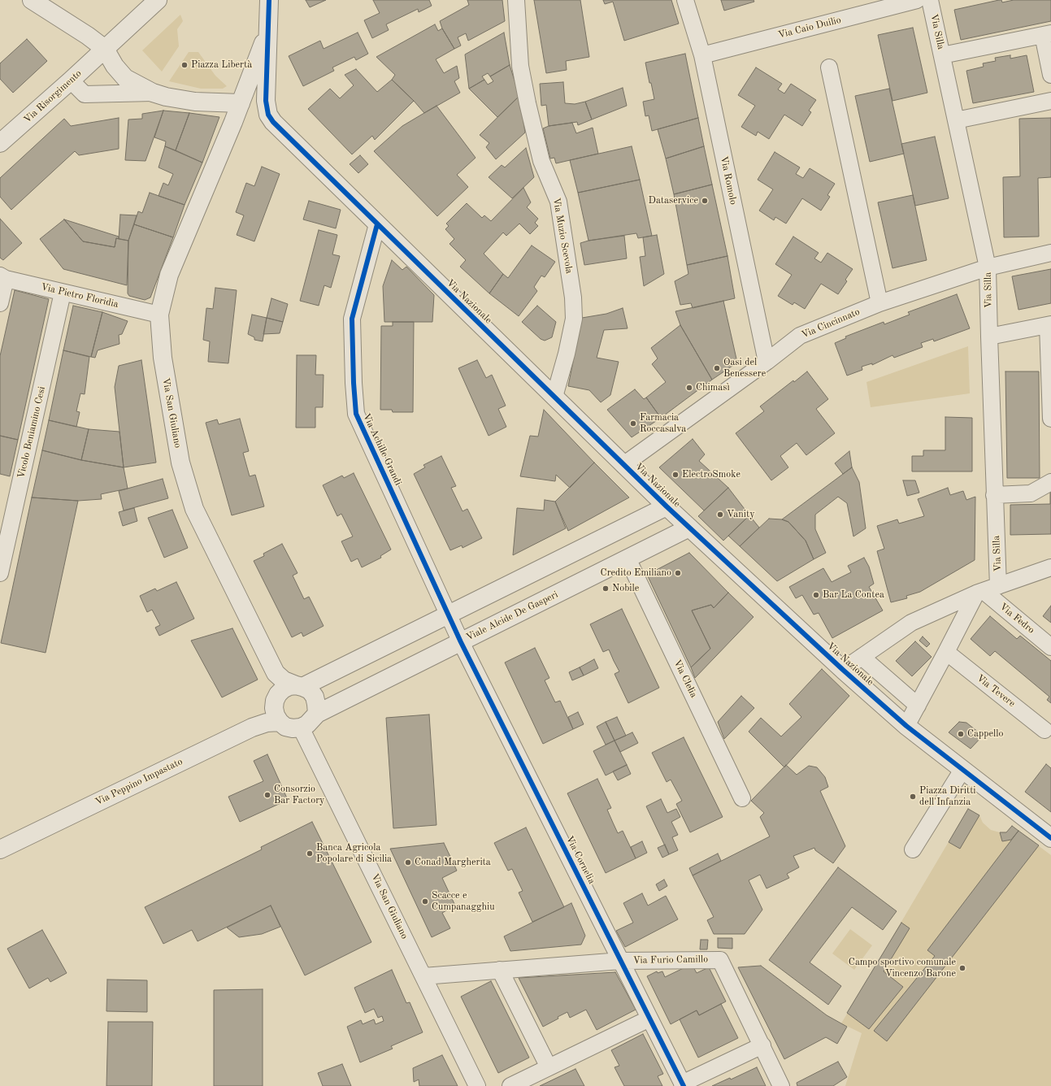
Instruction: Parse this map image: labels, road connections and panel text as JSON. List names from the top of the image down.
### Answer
{
  "streets": {
    "street": [
      "Via Caio Duilio",
      "Via Silla",
      "Via Risorgimento",
      "Via Romolo",
      "Via Muzio Scevola",
      "Via Pietro Floridia",
      "Via Nazionale",
      "Via Cincinnato",
      "Via San Giuliano",
      "Vicolo Beniamino Cesi",
      "Via Achille Grandi",
      "Viale Alcide De Gasperi",
      "Via Fedro",
      "Via Clelia",
      "Via Tevere",
      "Via Peppino Impastato",
      "Via Cornelia",
      "Via Furio Camillo"
    ]
  },
  "crossings": [
    ["Via Caio Duilio", "Via Romolo"],
    ["Via Silla", "Via Cincinnato"],
    ["Via Silla", "Via Fedro"],
    ["Via Romolo", "Via Cincinnato"],
    ["Via Muzio Scevola", "Via Nazionale"],
    ["Via Pietro Floridia", "Via San Giuliano"],
    ["Via Pietro Floridia", "Vicolo Beniamino Cesi"],
    ["Via Nazionale", "Via Cincinnato"],
    ["Via Nazionale", "Via San Giuliano"],
    ["Via Nazionale", "Via Achille Grandi"],
    ["Via Nazionale", "Viale Alcide De Gasperi"],
    ["Via San Giuliano", "Viale Alcide De Gasperi"],
    ["Via San Giuliano", "Via Peppino Impastato"],
    ["Via San Giuliano", "Via Furio Camillo"],
    ["Via Achille Grandi", "Viale Alcide De Gasperi"],
    ["Via Achille Grandi", "Via Cornelia"],
    ["Viale Alcide De Gasperi", "Via Clelia"],
    ["Viale Alcide De Gasperi", "Via Peppino Impastato"],
    ["Viale Alcide De Gasperi", "Via Cornelia"],
    ["Via Cornelia", "Via Furio Camillo"]
  ],
  "places": [
    "Piazza Libertà",
    "Dataservice",
    "Oasi del Benessere",
    "Chimasì",
    "Farmacia Roccasalva",
    "ElectroSmoke",
    "Vanity",
    "Credito Emiliano",
    "Nobile",
    "Bar La Contea",
    "Cappello",
    "Consorzio Bar Factory",
    "Piazza Diritti dell'Infanzia",
    "Banca Agricola Popolare di Sicilia",
    "Conad Margherita",
    "Scacce e Cumpanagghiu",
    "Campo sportivo comunale Vincenzo Barone"
  ]
}
